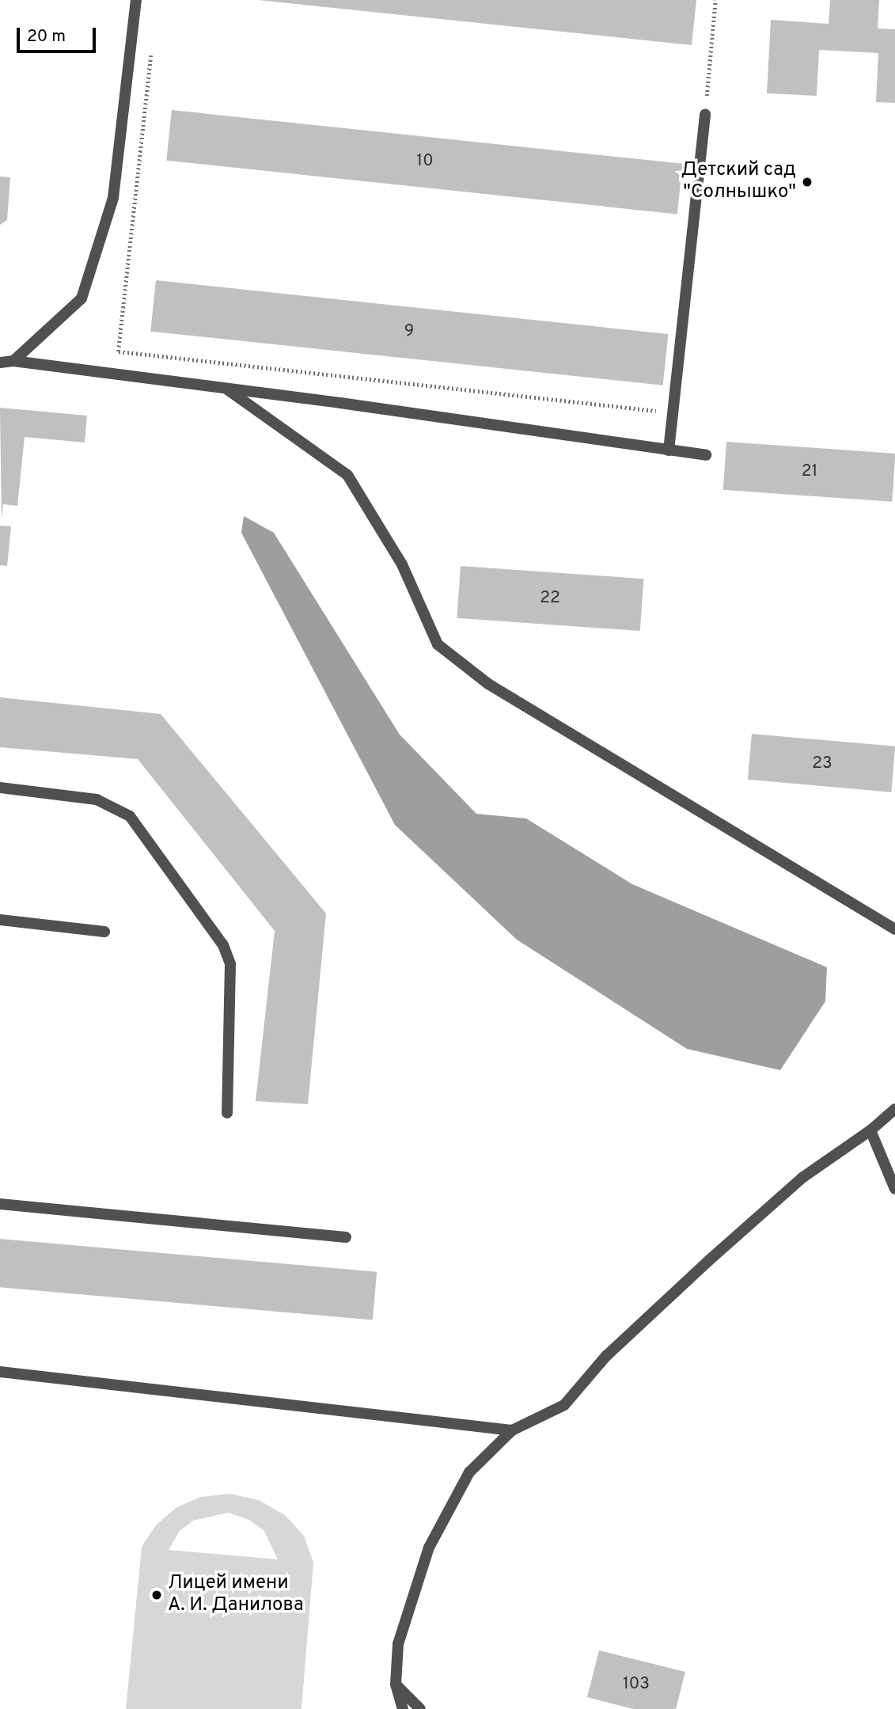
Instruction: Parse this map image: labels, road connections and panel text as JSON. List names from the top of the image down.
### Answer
{
  "places": ["Детский сад \"Солнышко\"", "Лицей имени А. И. Данилова"],
  "house_numbers": [
    "10",
    "9",
    "21",
    "22",
    "23",
    "103"
  ],
  "scale_bar": "20 m"
}
